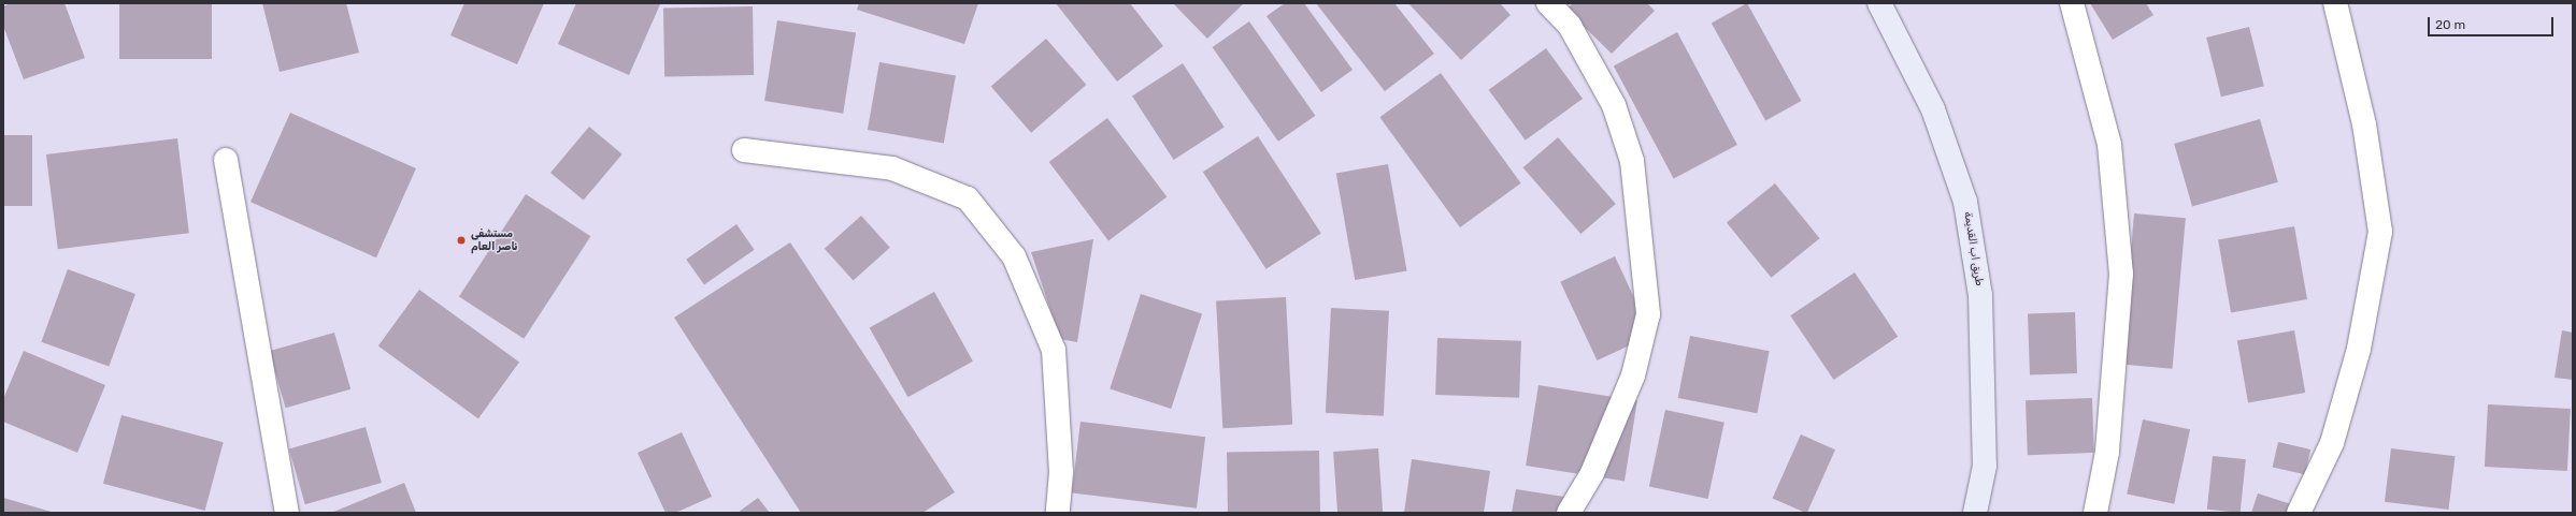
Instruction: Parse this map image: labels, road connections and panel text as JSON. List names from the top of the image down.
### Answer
{
  "streets": {
    "street": ["طريق اب القديمة"]
  },
  "places": ["مستشفى ناصر العام"],
  "scale_bar": "20 m"
}
